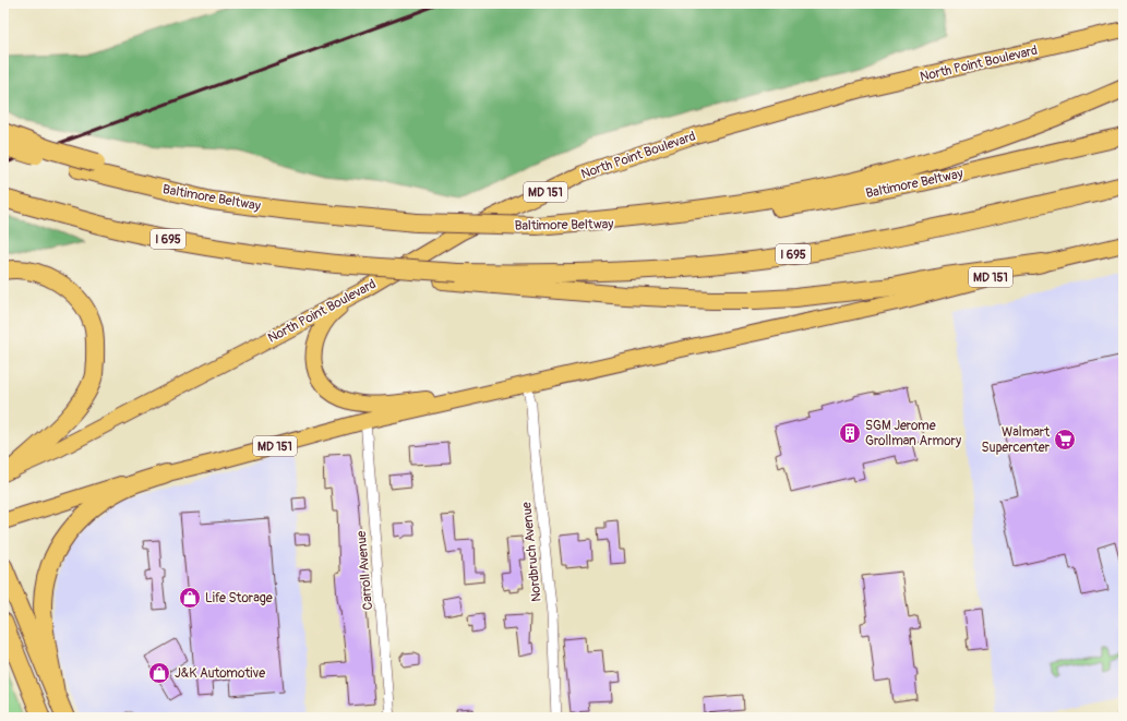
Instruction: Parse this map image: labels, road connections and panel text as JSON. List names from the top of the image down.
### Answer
{
  "streets": {
    "highway": ["Baltimore Beltway", "I 695"],
    "main road": ["North Point Boulevard", "MD 151"],
    "street": ["Nordbruch Avenue", "Carroll Avenue"]
  },
  "crossings": [
    ["MD 151", "Nordbruch Avenue"],
    ["MD 151", "Carroll Avenue"]
  ],
  "places": {
    "building": ["SGM Jerome Grollman Armory"],
    "supermarket": ["Walmart Supercenter"],
    "shop": ["Life Storage", "J&K Automotive"]
  }
}
